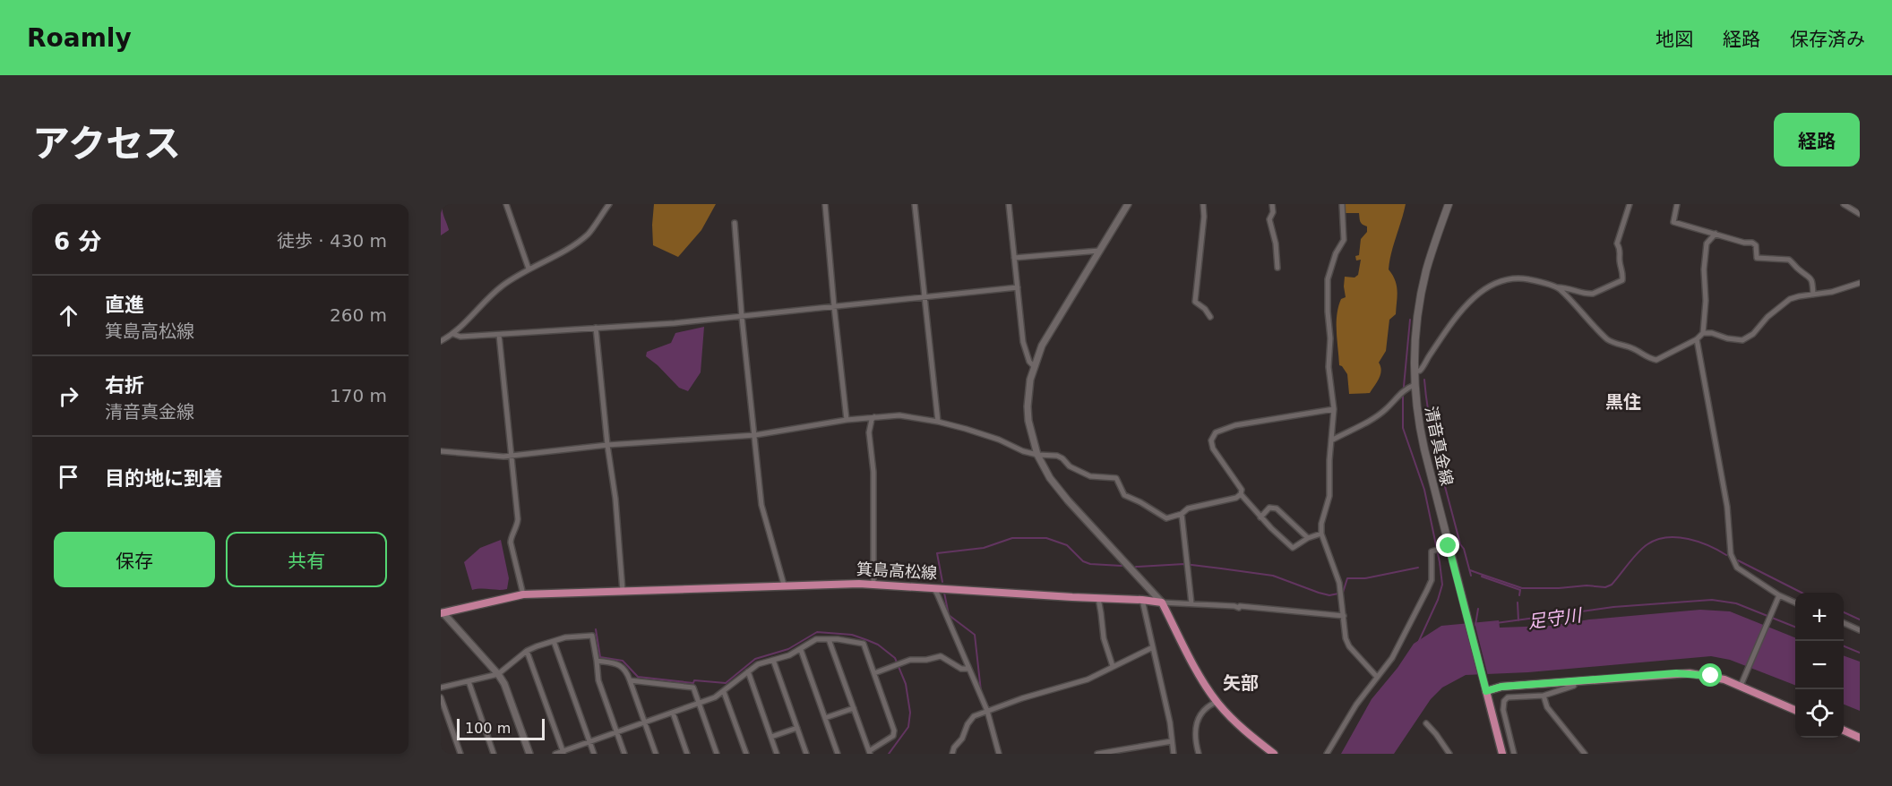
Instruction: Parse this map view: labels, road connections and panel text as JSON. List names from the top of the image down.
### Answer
{
  "streets": {
    "main road": ["清音真金線", "箕島高松線"]
  },
  "districts": ["黒住", "矢部"],
  "water": ["足守川"],
  "scale_bar": "100 m",
  "page": {
    "header": "Roamly",
    "nav": ["地図", "経路", "保存済み"],
    "title": "アクセス",
    "buttons": [
      "経路",
      ["保存", "共有"]
    ],
    "heading": ["6 分", "徒歩 · 430 m"],
    "list": [
      ["直進", "箕島高松線", "260 m"],
      ["右折", "清音真金線", "170 m"],
      "目的地に到着"
    ],
    "map_buttons": ["+", "−"],
    "scale": "100 m"
  }
}
